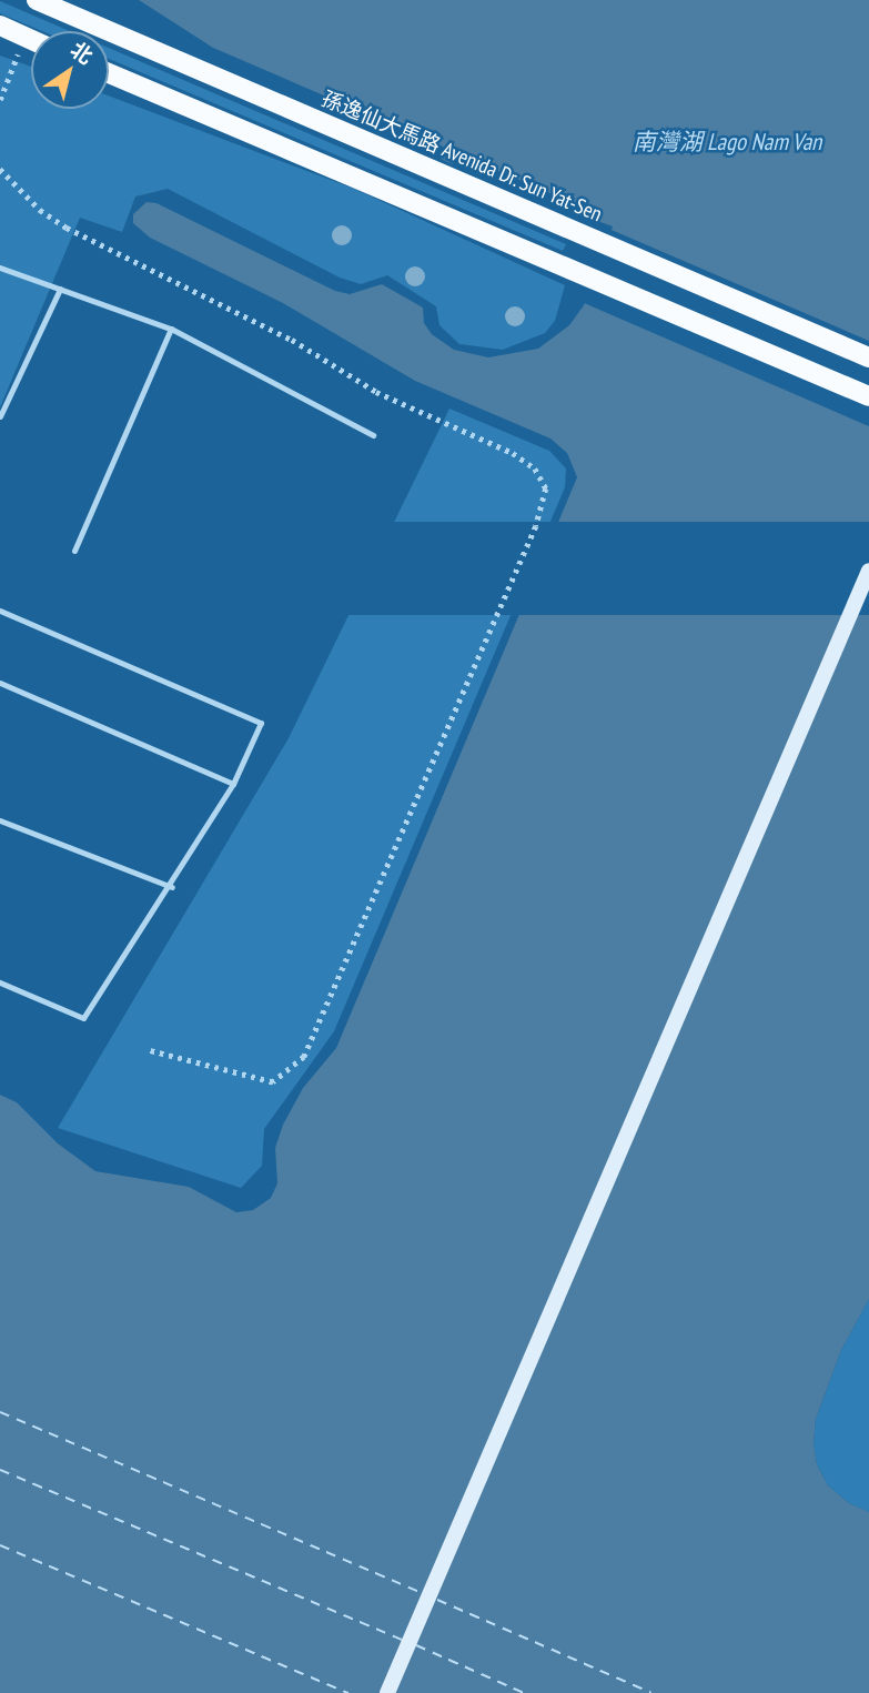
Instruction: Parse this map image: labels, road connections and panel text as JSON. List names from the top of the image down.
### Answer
{
  "streets": {
    "main road": ["孫逸仙大馬路 Avenida Dr. Sun Yat-Sen"]
  },
  "water": ["南灣湖 Lago Nam Van"],
  "north": "top right"
}
